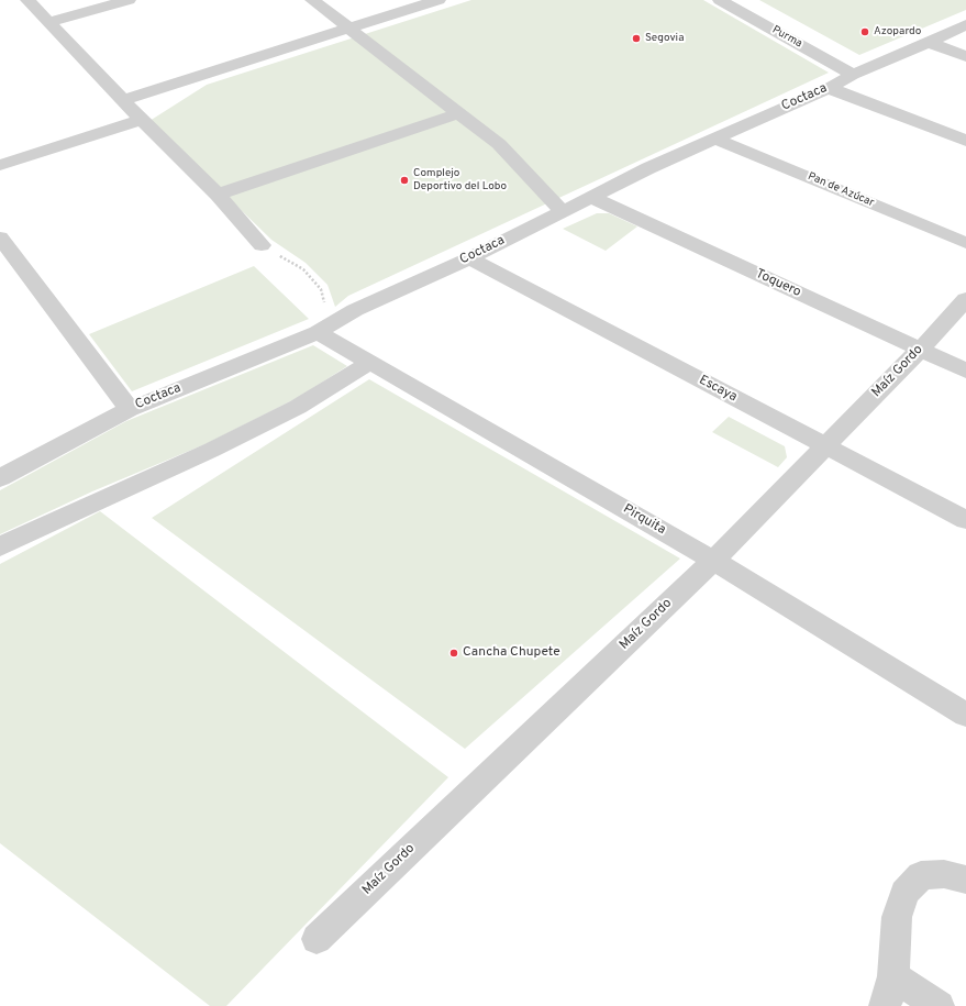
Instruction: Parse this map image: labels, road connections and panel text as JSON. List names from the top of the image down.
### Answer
{
  "streets": {
    "street": [
      "Purma",
      "Coctaca",
      "Pan de Azúcar",
      "Toquero",
      "Maíz Gordo",
      "Escaya",
      "Pirquita"
    ]
  },
  "crossings": [
    ["Purma", "Coctaca"],
    ["Coctaca", "Pan de Azúcar"],
    ["Coctaca", "Toquero"],
    ["Coctaca", "Escaya"],
    ["Coctaca", "Pirquita"],
    ["Toquero", "Maíz Gordo"],
    ["Maíz Gordo", "Escaya"],
    ["Maíz Gordo", "Pirquita"]
  ],
  "places": [
    "Azopardo",
    "Segovia",
    "Complejo Deportivo del Lobo",
    "Cancha Chupete"
  ]
}
